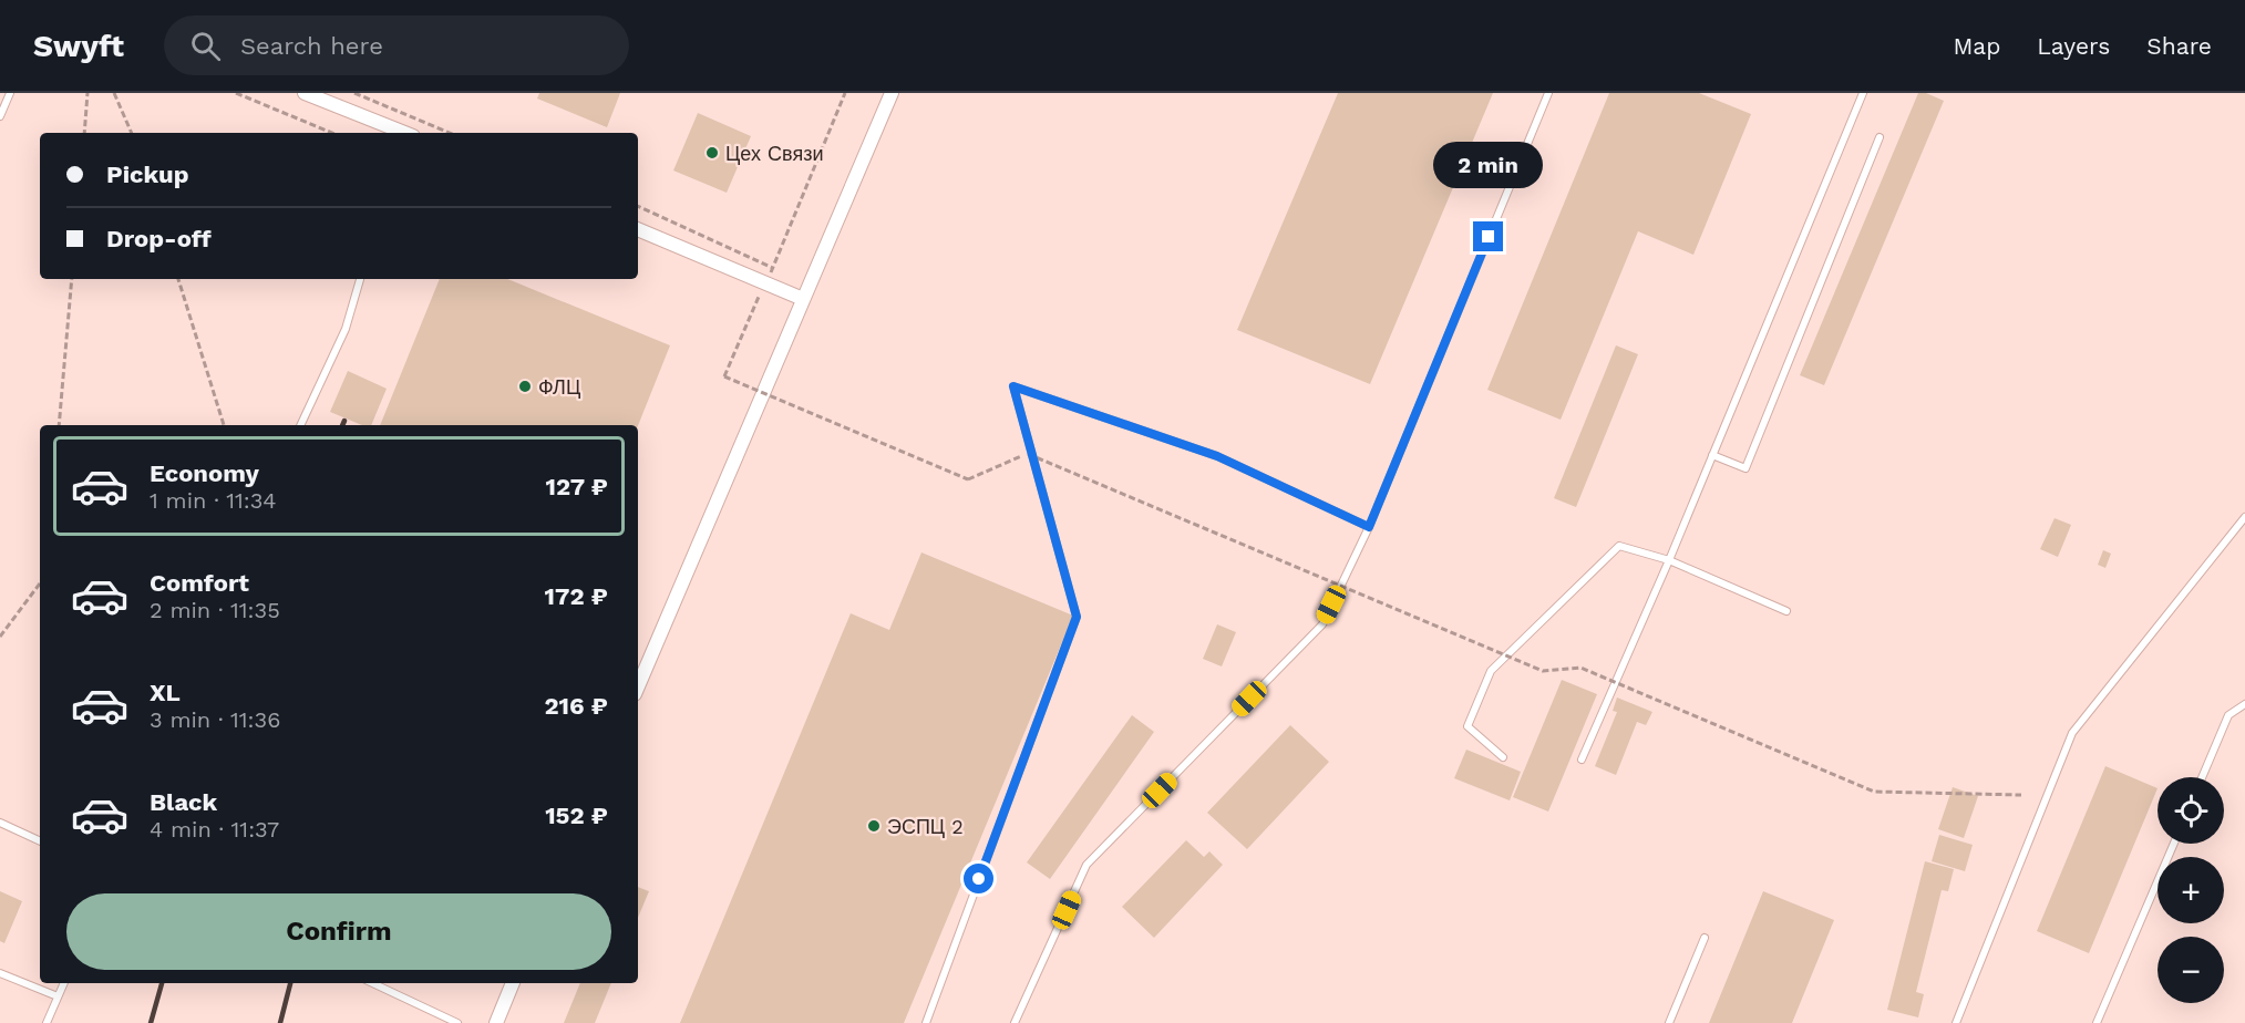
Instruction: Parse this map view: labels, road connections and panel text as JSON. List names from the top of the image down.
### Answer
{
  "places": ["Цех Связи", "ФЛЦ", "ЭСПЦ 2"],
  "page": {
    "header": "Swyft",
    "search": "Search here",
    "nav": ["Map", "Layers", "Share"],
    "banner": ["Pickup", "Drop-off"],
    "bubble": "2 min",
    "list": [
      {
        "name": "Economy",
        "note": "1 min · 11:34",
        "value": "127 ₽"
      },
      {
        "name": "Comfort",
        "note": "2 min · 11:35",
        "value": "172 ₽"
      },
      {
        "name": "XL",
        "note": "3 min · 11:36",
        "value": "216 ₽"
      },
      {
        "name": "Black",
        "note": "4 min · 11:37",
        "value": "152 ₽"
      }
    ],
    "map_buttons": ["+", "−"],
    "buttons": "Confirm"
  }
}
